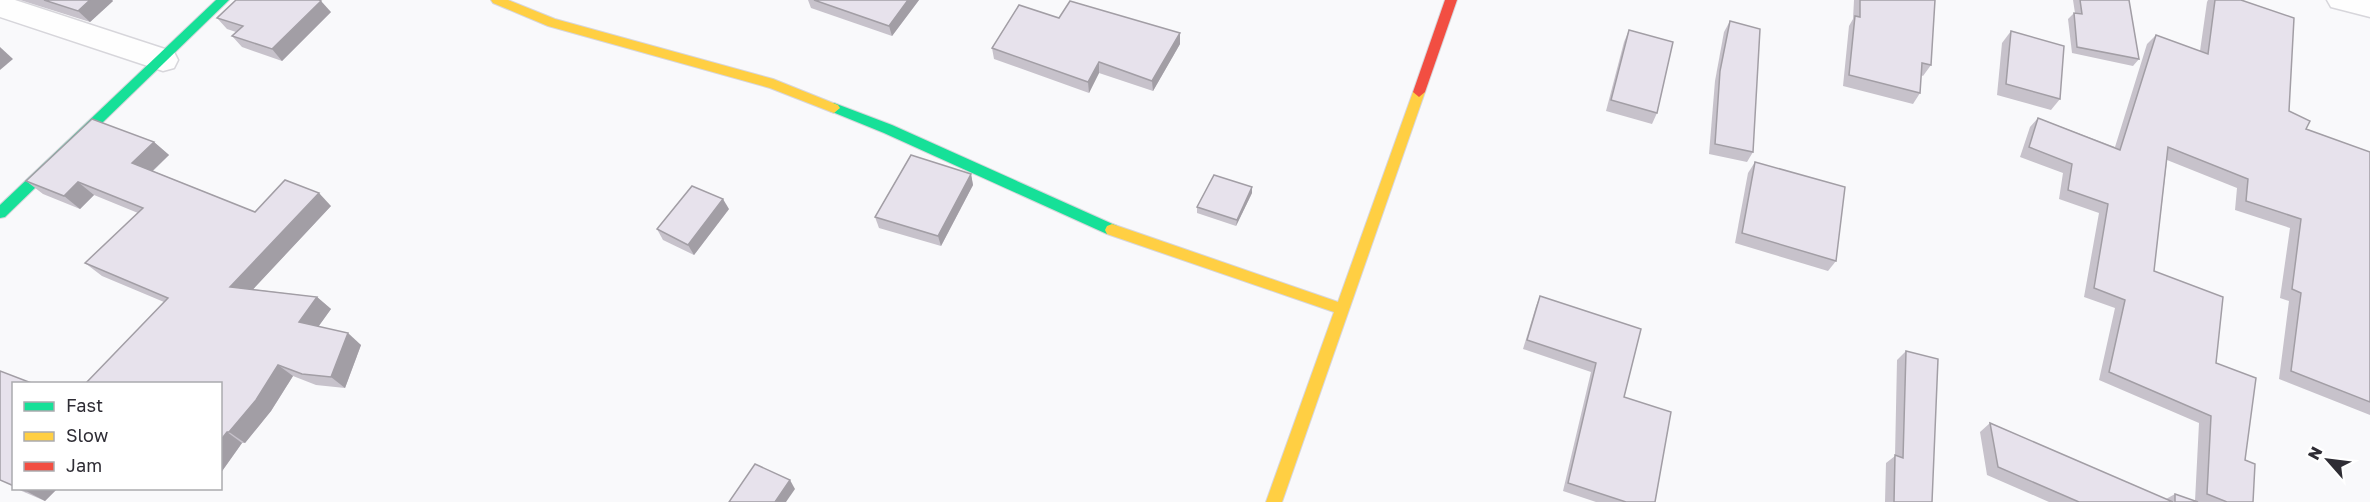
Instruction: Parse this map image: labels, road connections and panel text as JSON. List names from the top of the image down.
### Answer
{
  "legend": ["Fast", "Slow", "Jam"],
  "north": "top left"
}
